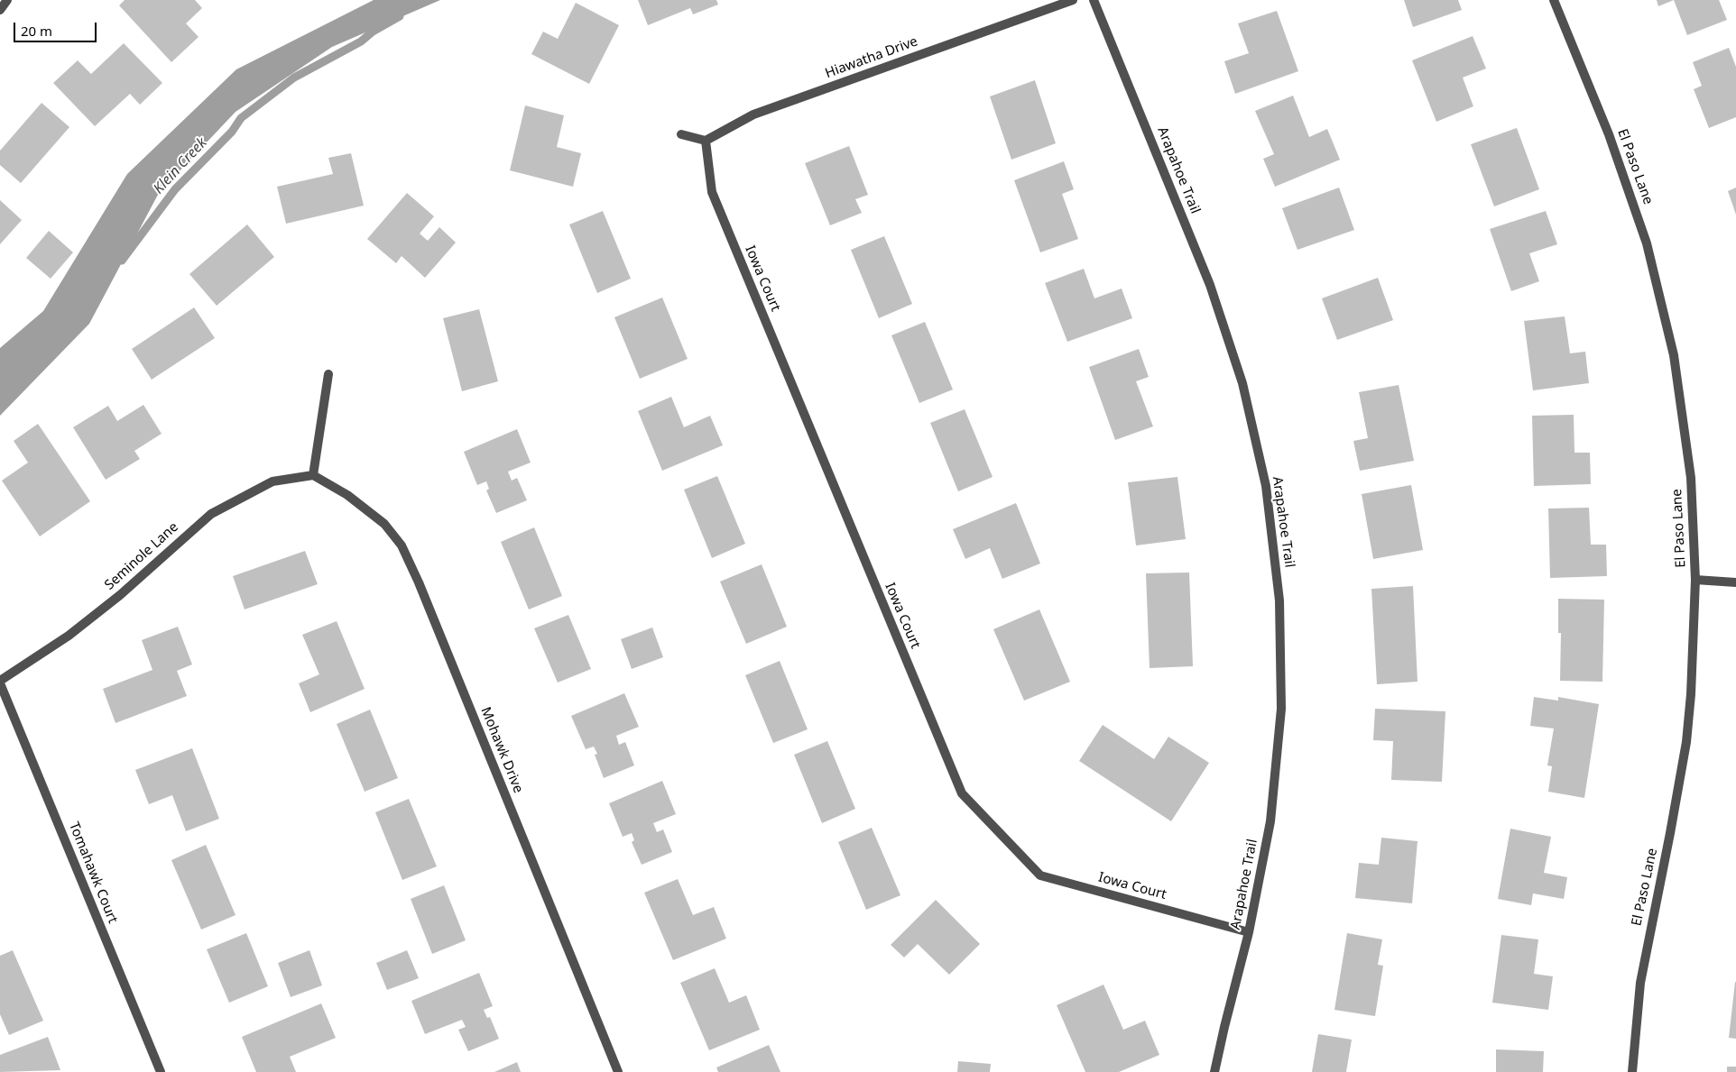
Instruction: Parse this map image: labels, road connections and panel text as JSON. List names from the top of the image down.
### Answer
{
  "streets": {
    "street": [
      "Hiawatha Drive",
      "El Paso Lane",
      "Arapahoe Trail",
      "Iowa Court",
      "Seminole Lane",
      "Mohawk Drive",
      "Tomahawk Court"
    ]
  },
  "crossings": [
    ["Hiawatha Drive", "Iowa Court"],
    ["Arapahoe Trail", "Iowa Court"],
    ["Seminole Lane", "Mohawk Drive"],
    ["Seminole Lane", "Tomahawk Court"]
  ],
  "water": ["Klein Creek"],
  "scale_bar": "20 m"
}
